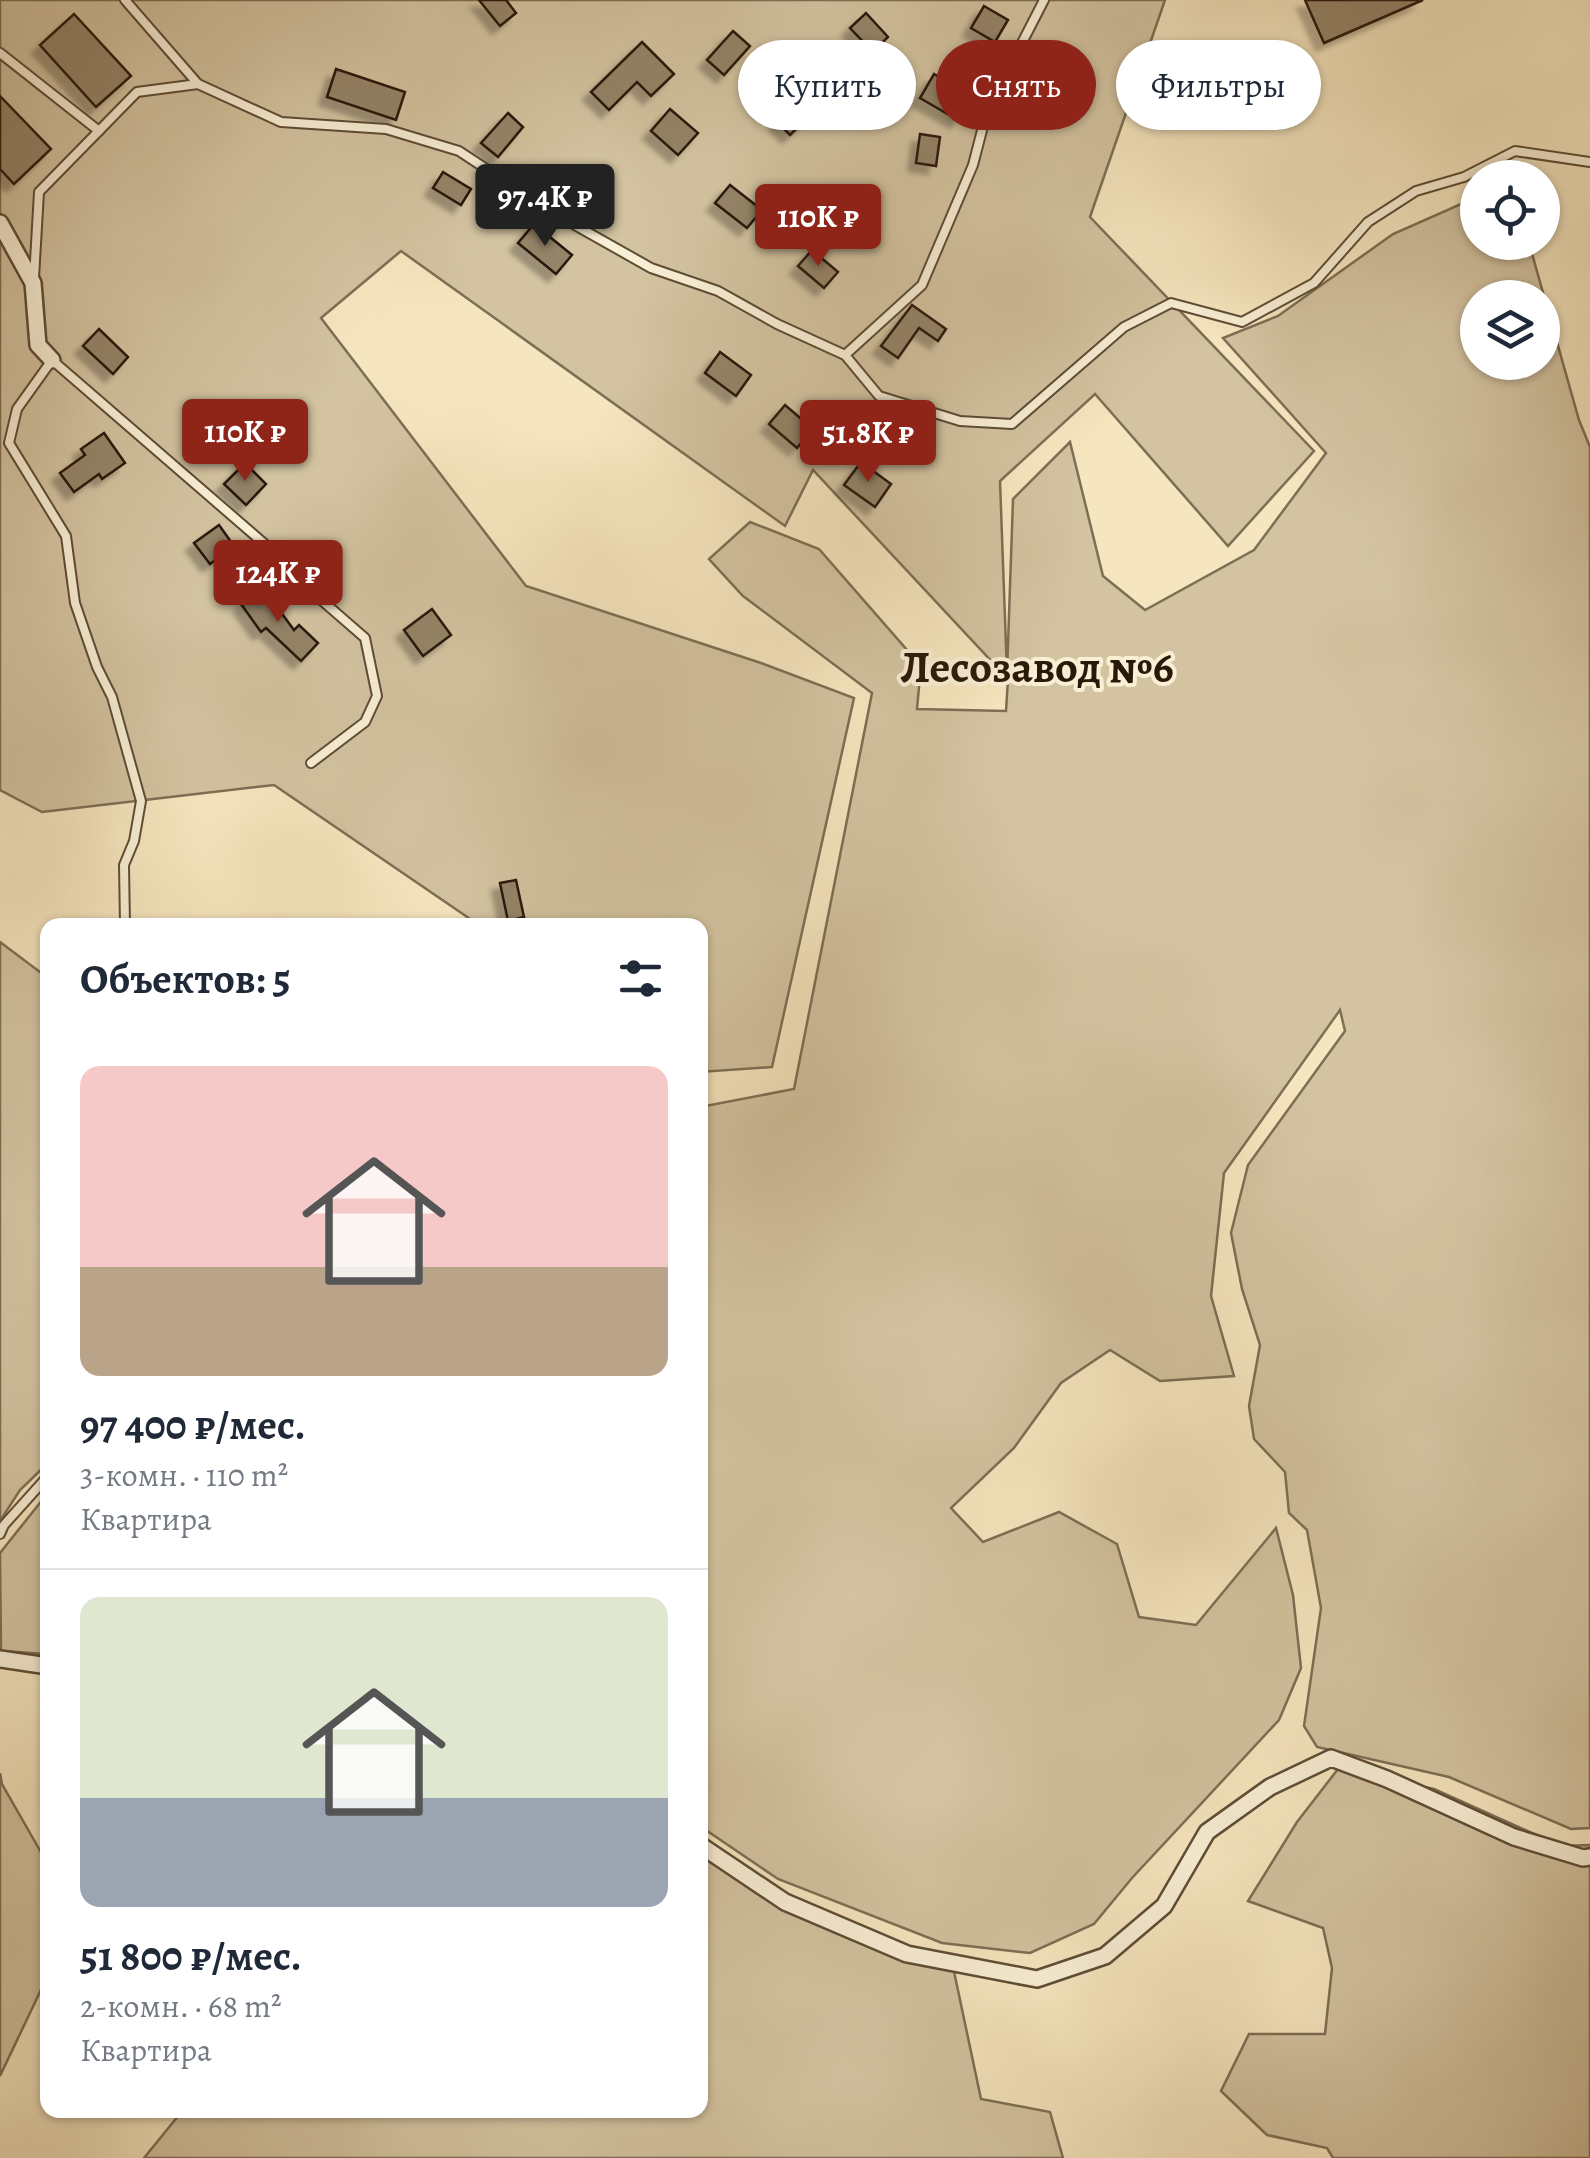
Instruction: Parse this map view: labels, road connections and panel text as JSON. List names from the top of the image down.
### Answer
{
  "districts": ["Лесозавод №6"],
  "page": {
    "chip": ["Купить", "Снять", "Фильтры"],
    "price": [
      "97.4K ₽",
      "110K ₽",
      "110K ₽",
      "51.8K ₽",
      "124K ₽"
    ],
    "heading": "Объектов: 5",
    "list": [
      {
        "name": "97 400 ₽/мес.",
        "note": "3-комн. · 110 m² · Квартира"
      },
      {
        "name": "51 800 ₽/мес.",
        "note": "2-комн. · 68 m² · Квартира"
      }
    ]
  }
}
